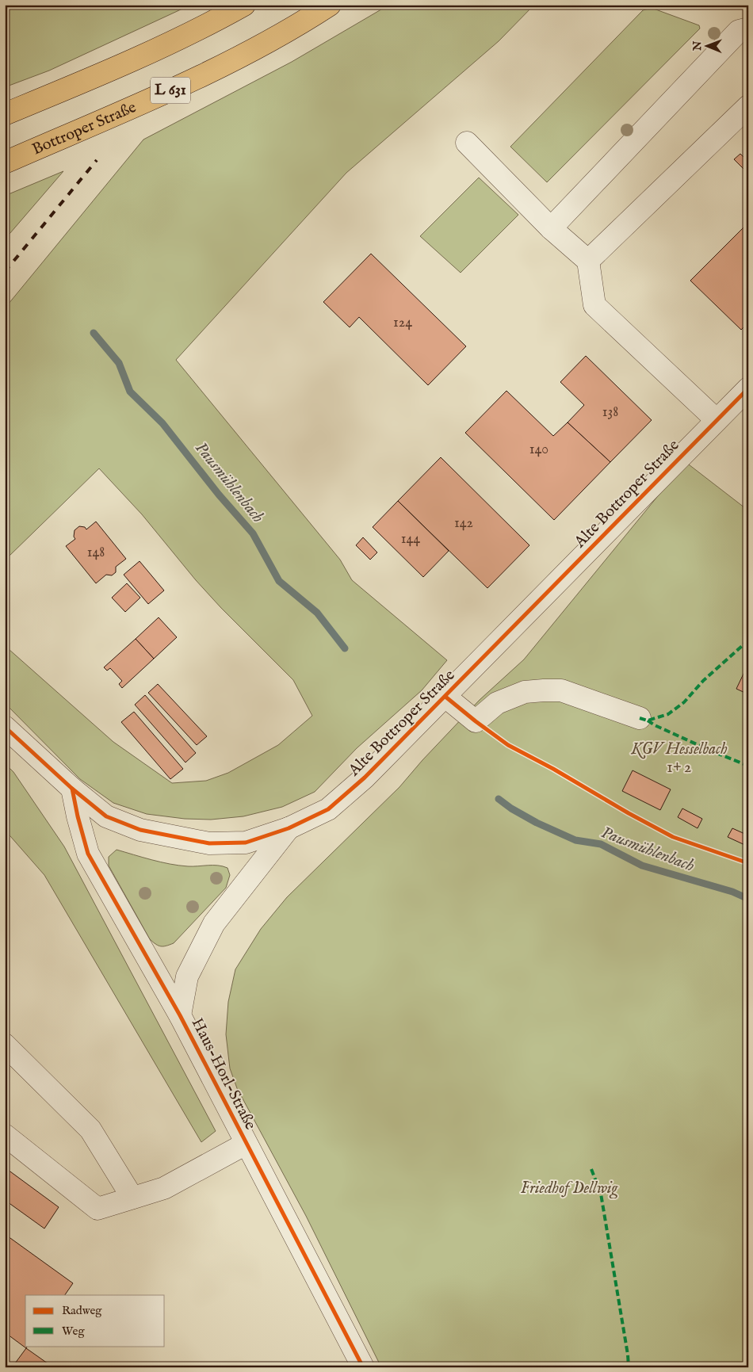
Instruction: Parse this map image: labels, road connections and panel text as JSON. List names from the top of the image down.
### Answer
{
  "streets": {
    "main road": ["L 631", "Bottroper Straße"],
    "street": ["Alte Bottroper Straße", "Haus-Horl-Straße"]
  },
  "crossings": [
    ["Alte Bottroper Straße", "Haus-Horl-Straße"]
  ],
  "water": ["Pausmühlenbach"],
  "parks": ["KGV Hesselbach 1+ 2", "Friedhof Dellwig"],
  "house_numbers": [
    "124",
    "138",
    "140",
    "142",
    "144",
    "148"
  ],
  "legend": ["Radweg", "Weg"],
  "north": "left"
}
